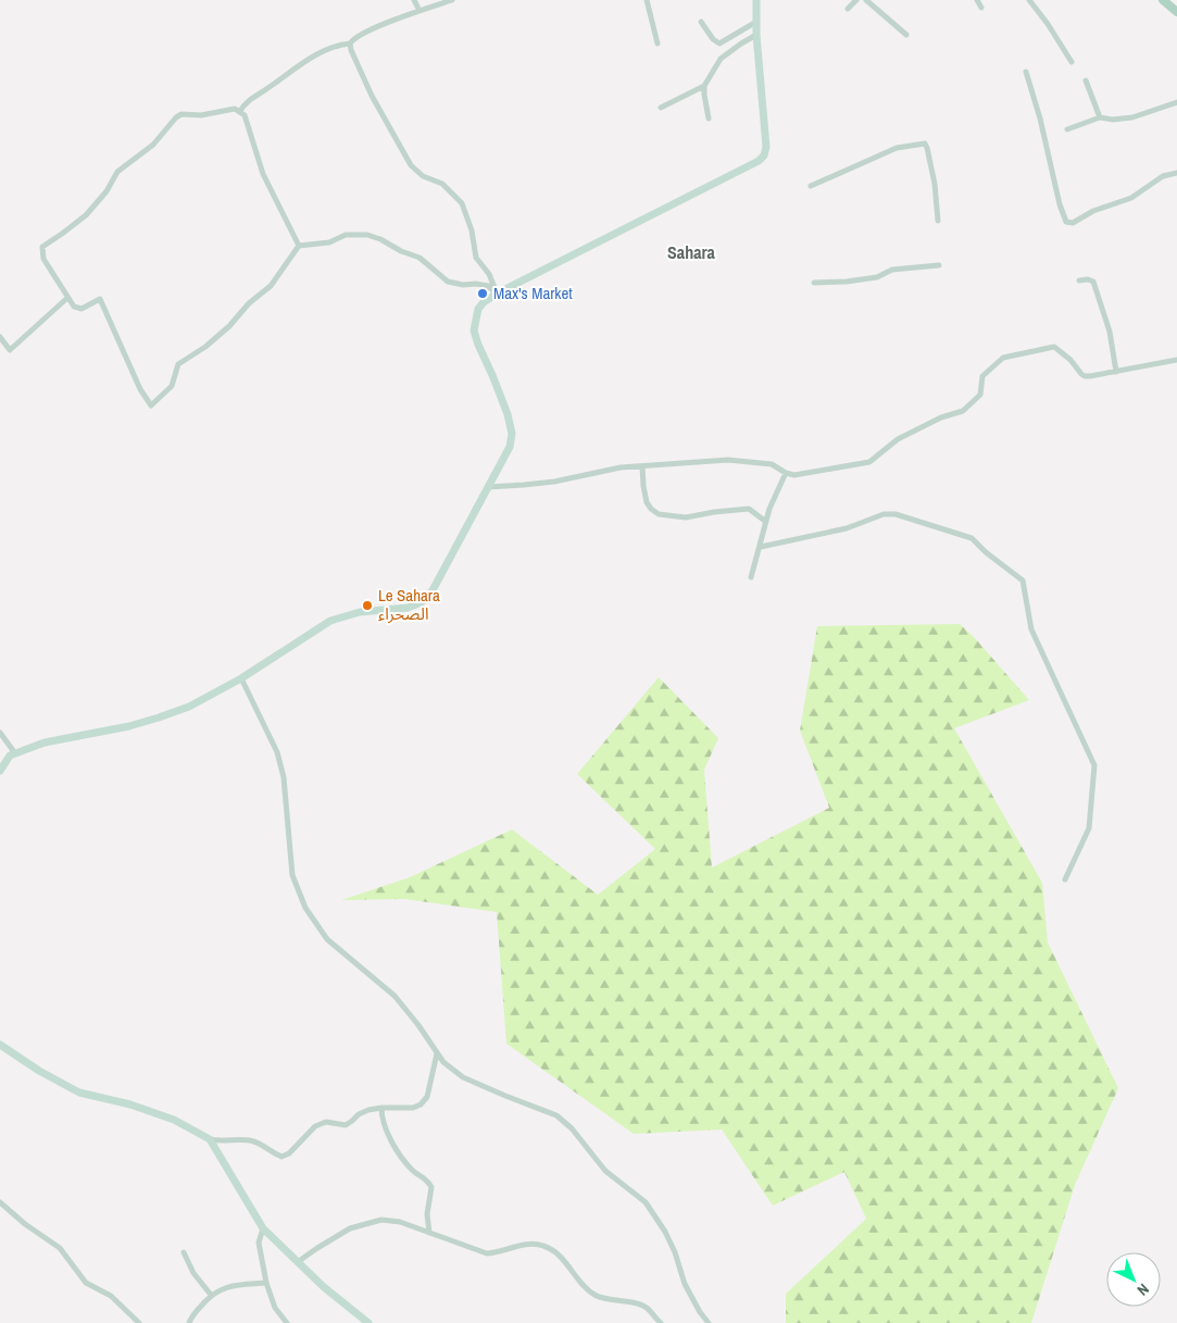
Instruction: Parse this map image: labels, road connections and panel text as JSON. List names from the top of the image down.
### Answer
{
  "districts": ["Sahara"],
  "places": ["Max's Market", "Le Sahara الصحراء"],
  "north": "bottom right"
}
